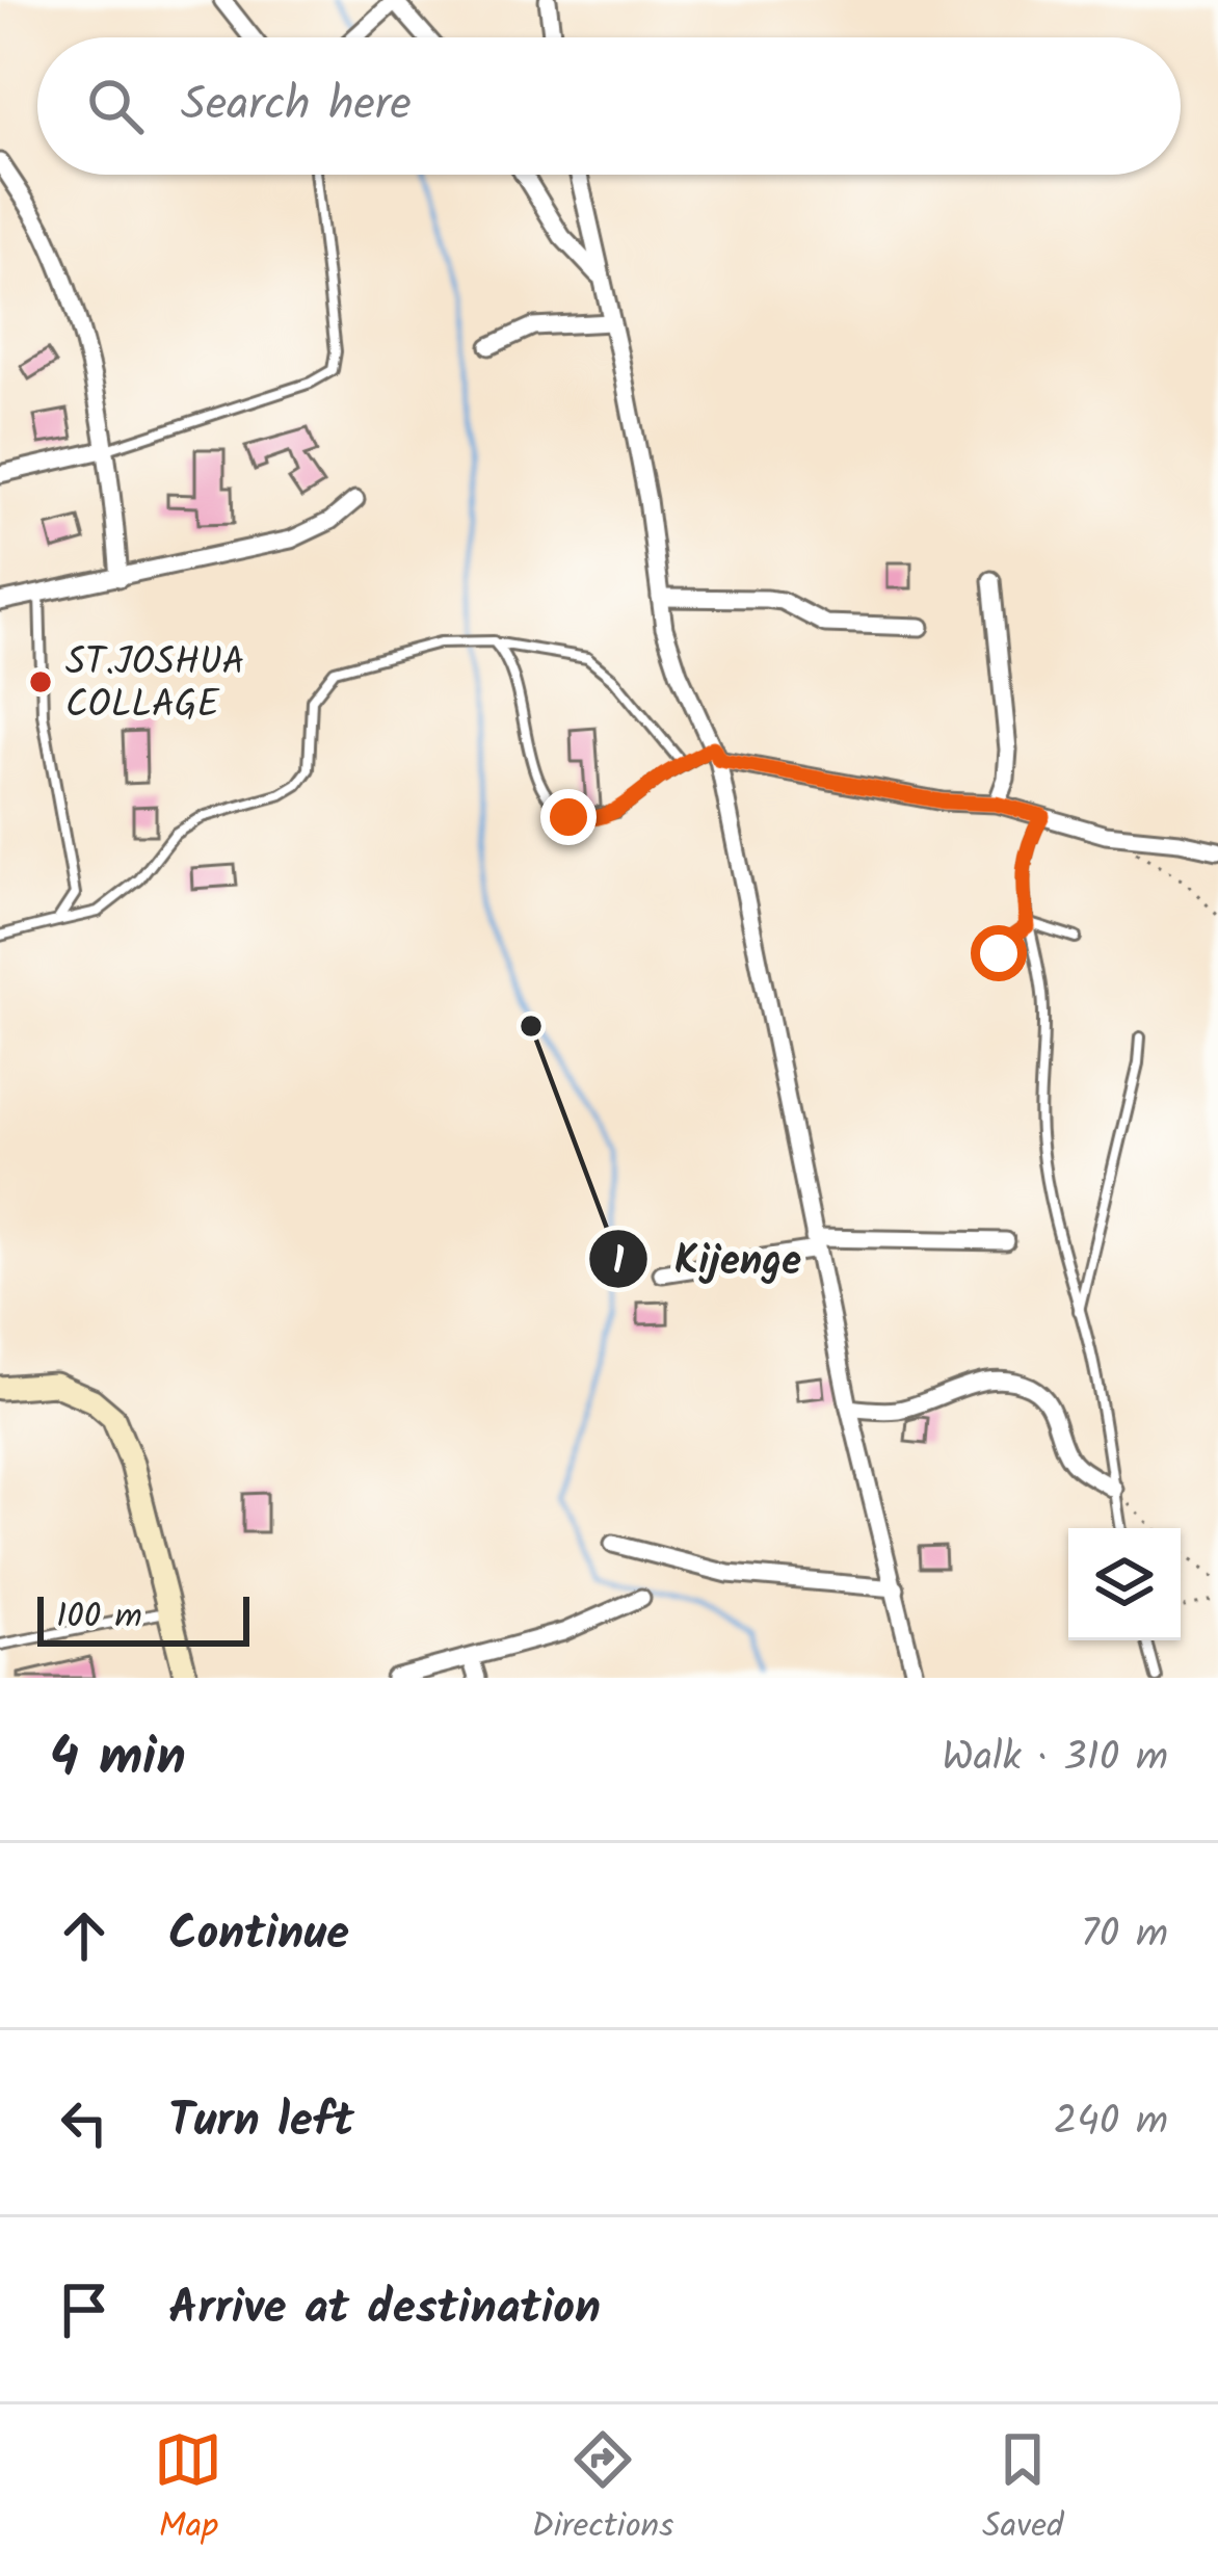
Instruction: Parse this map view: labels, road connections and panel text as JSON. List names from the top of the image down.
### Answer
{
  "places": ["ST.JOSHUA COLLAGE", "Kijenge"],
  "scale_bar": "100 m",
  "page": {
    "search": "Search here",
    "scale": "100 m",
    "heading": ["4 min", "Walk · 310 m"],
    "list": [
      ["Continue", "70 m"],
      ["Turn left", "240 m"],
      "Arrive at destination"
    ],
    "nav": ["Map", "Directions", "Saved"]
  }
}
